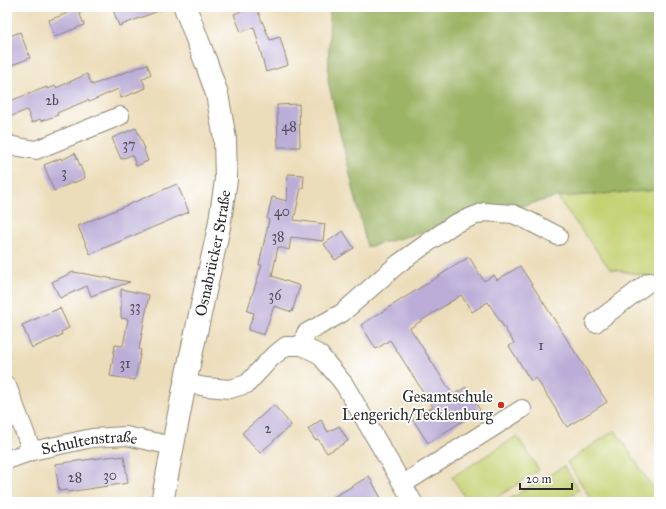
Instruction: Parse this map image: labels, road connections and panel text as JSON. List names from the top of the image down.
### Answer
{
  "streets": {
    "main road": ["Osnabrücker Straße"],
    "street": ["Schultenstraße"]
  },
  "crossings": [
    ["Osnabrücker Straße", "Schultenstraße"]
  ],
  "places": ["Gesamtschule Lengerich/Tecklenburg"],
  "house_numbers": [
    "2b",
    "48",
    "37",
    "3",
    "40",
    "38",
    "36",
    "33",
    "1",
    "31",
    "2",
    "30",
    "28"
  ],
  "scale_bar": "20 m"
}
